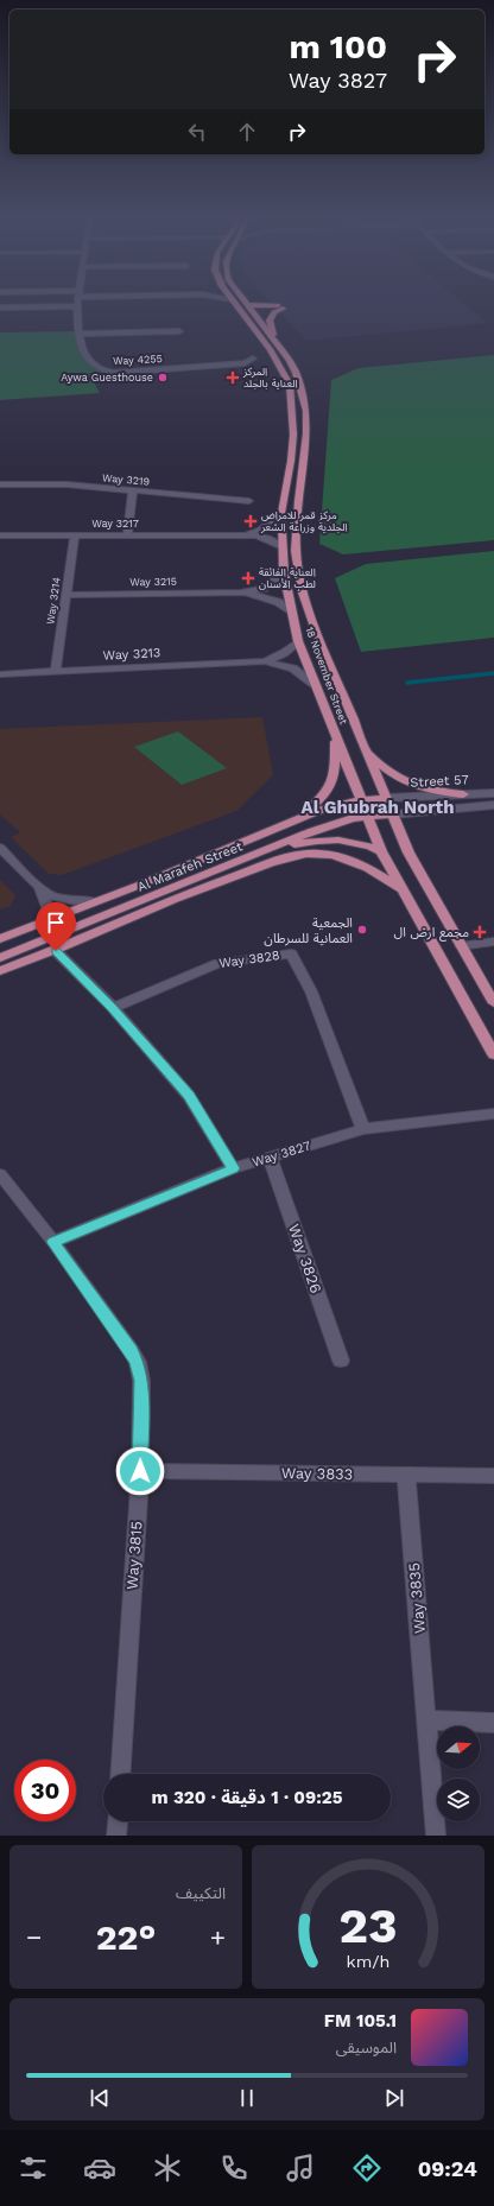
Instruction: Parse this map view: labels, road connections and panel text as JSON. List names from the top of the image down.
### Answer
{
  "streets": {
    "main road": ["18 November Street", "Al Marafeh Street"],
    "street": [
      "Way 4255",
      "Way 3219",
      "Way 3217",
      "Way 3215",
      "Way 3214",
      "Way 3213",
      "Street 57",
      "Way 3828",
      "Way 3827",
      "Way 3826",
      "Way 3833",
      "Way 3815",
      "Way 3835"
    ]
  },
  "crossings": [
    ["Way 3217", "Way 3214"],
    ["Way 3217", "18 November Street"],
    ["Way 3215", "Way 3214"],
    ["Way 3215", "18 November Street"],
    ["Way 3214", "Way 3213"],
    ["Way 3213", "18 November Street"],
    ["18 November Street", "Street 57"],
    ["18 November Street", "Al Marafeh Street"],
    ["Street 57", "Al Marafeh Street"],
    ["Way 3828", "Way 3827"],
    ["Way 3827", "Way 3826"],
    ["Way 3827", "Way 3815"],
    ["Way 3833", "Way 3815"],
    ["Way 3833", "Way 3835"]
  ],
  "districts": ["Al Ghubrah North"],
  "places": {
    "other": ["Aywa Guesthouse", "الجمعية العمانية للسرطان"],
    "health": [
      "المركز العناية بالجلد",
      "مركز قمر للامراض الجلدية وزراعة الشعر",
      "العناية الفائقة لطب الأسنان",
      "مجمع ارض ال"
    ]
  },
  "north": "right",
  "page": {
    "turn": ["100 m", "Way 3827"],
    "limit": "30",
    "trip": "09:25 · 1 دقيقة · 320 m",
    "tile": "التكييف",
    "heat": ["−", "22°", "+"],
    "song": ["105.1 FM", "الموسيقى"],
    "tabs": "09:24",
    "gauge": ["23", "km/h"]
  }
}
